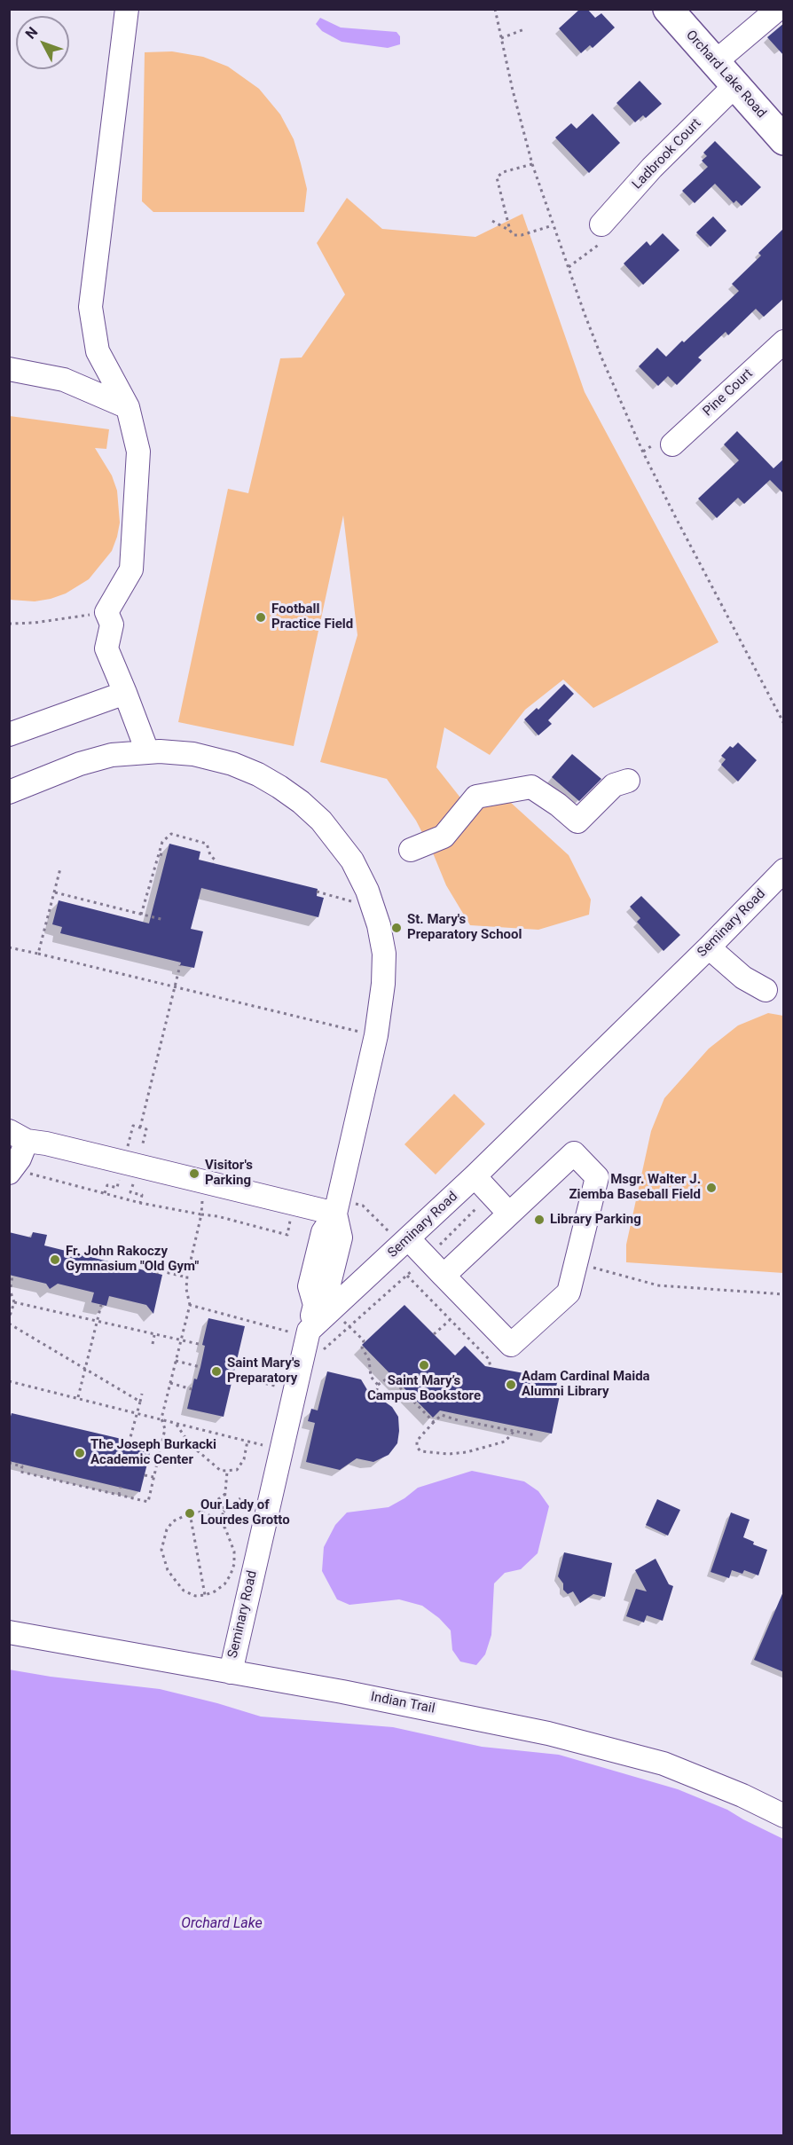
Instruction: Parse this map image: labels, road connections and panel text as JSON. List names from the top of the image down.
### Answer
{
  "streets": {
    "main road": ["Orchard Lake Road"],
    "street": [
      "Ladbrook Court",
      "Pine Court",
      "Seminary Road",
      "Indian Trail"
    ]
  },
  "crossings": [
    ["Orchard Lake Road", "Ladbrook Court"],
    ["Seminary Road", "Indian Trail"]
  ],
  "water": ["Orchard Lake"],
  "places": [
    "Football Practice Field",
    "St. Mary's Preparatory School",
    "Visitor's Parking",
    "Msgr. Walter J. Ziemba Baseball Field",
    "Library Parking",
    "Fr. John Rakoczy Gymnasium \"Old Gym\"",
    "Saint Mary’s Campus Bookstore",
    "Saint Mary's Preparatory",
    "Adam Cardinal Maida Alumni Library",
    "The Joseph Burkacki Academic Center",
    "Our Lady of Lourdes Grotto"
  ],
  "north": "top left"
}
